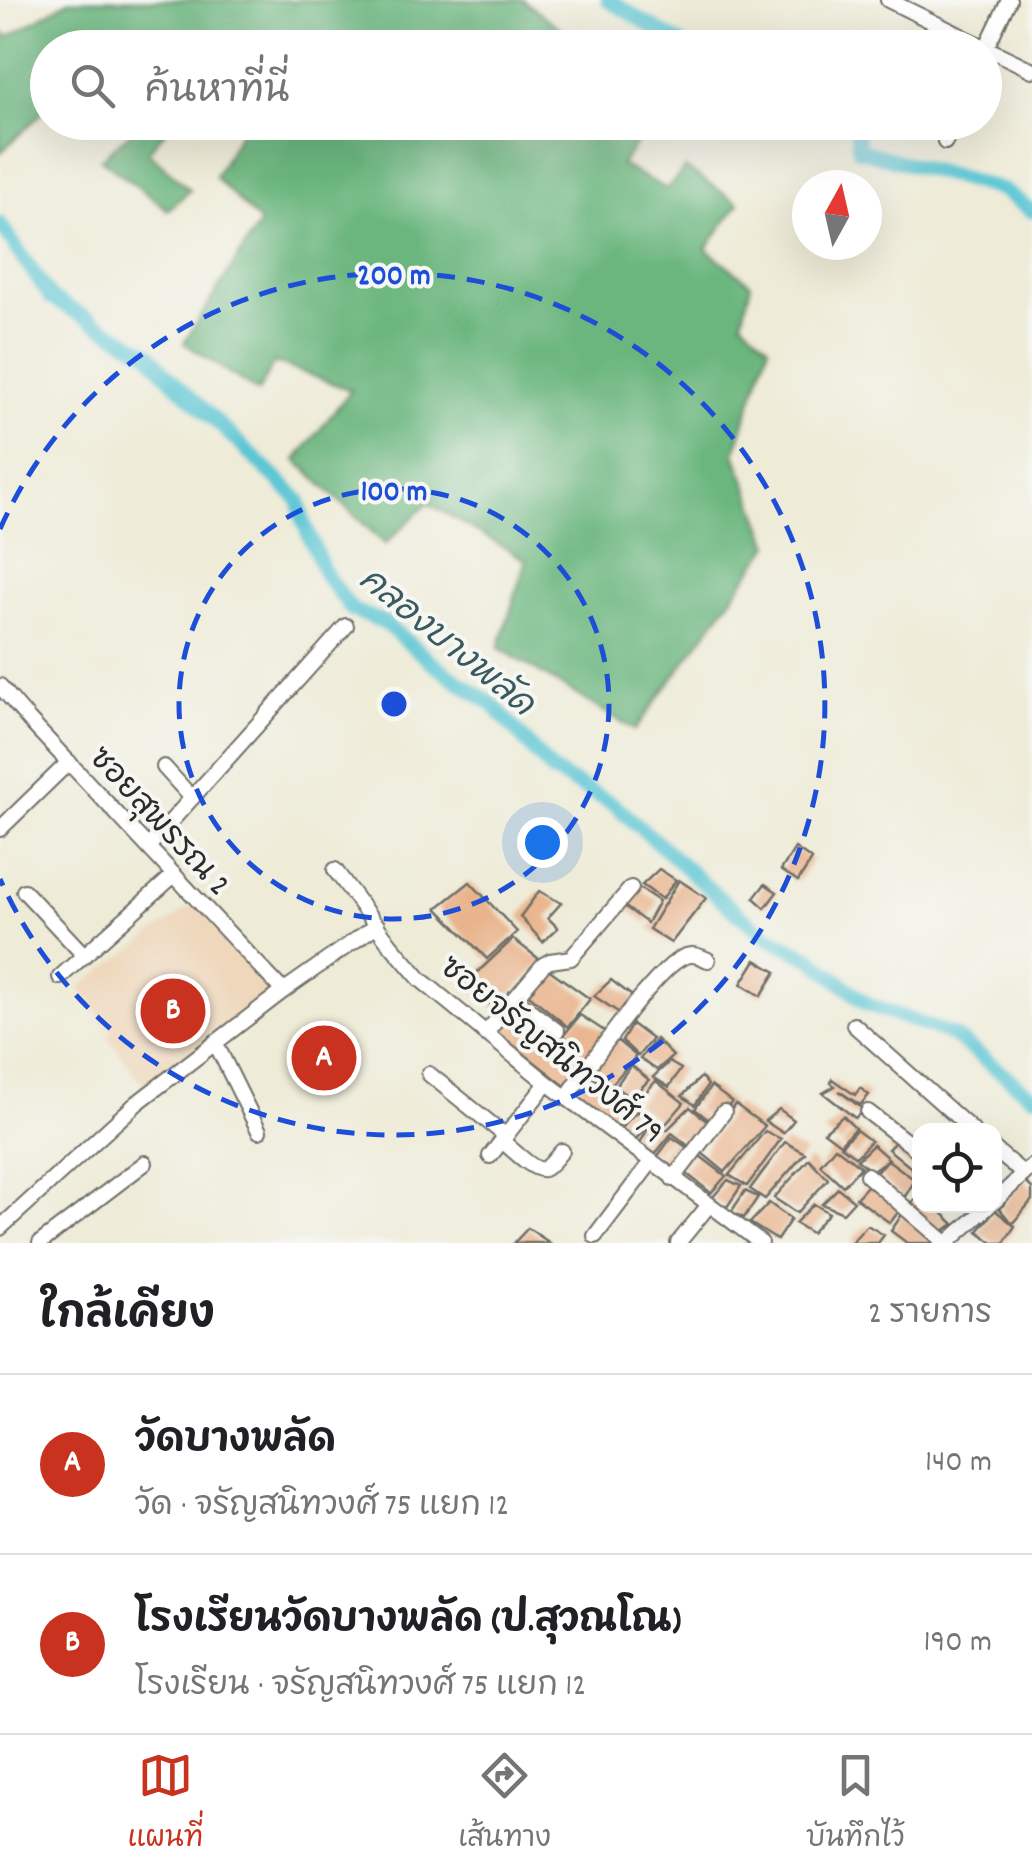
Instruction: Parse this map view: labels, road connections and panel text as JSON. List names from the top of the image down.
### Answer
{
  "streets": {
    "street": ["ซอยสุพรรณ 2", "ซอยจรัญสนิทวงศ์ 79"]
  },
  "water": ["คลองบางพลัด"],
  "north": "top",
  "page": {
    "search": "ค้นหาที่นี่",
    "pins": ["B", "A"],
    "heading": ["ใกล้เคียง", "2 รายการ"],
    "list": [
      {
        "mark": "A",
        "name": "วัดบางพลัด",
        "note": "วัด · จรัญสนิทวงศ์ 75 แยก 12",
        "value": "140 m"
      },
      {
        "mark": "B",
        "name": "โรงเรียนวัดบางพลัด (ป.สุวณโณ)",
        "note": "โรงเรียน · จรัญสนิทวงศ์ 75 แยก 12",
        "value": "190 m"
      }
    ],
    "nav": ["แผนที่", "เส้นทาง", "บันทึกไว้"]
  },
  "rings": ["200 m", "100 m"]
}
